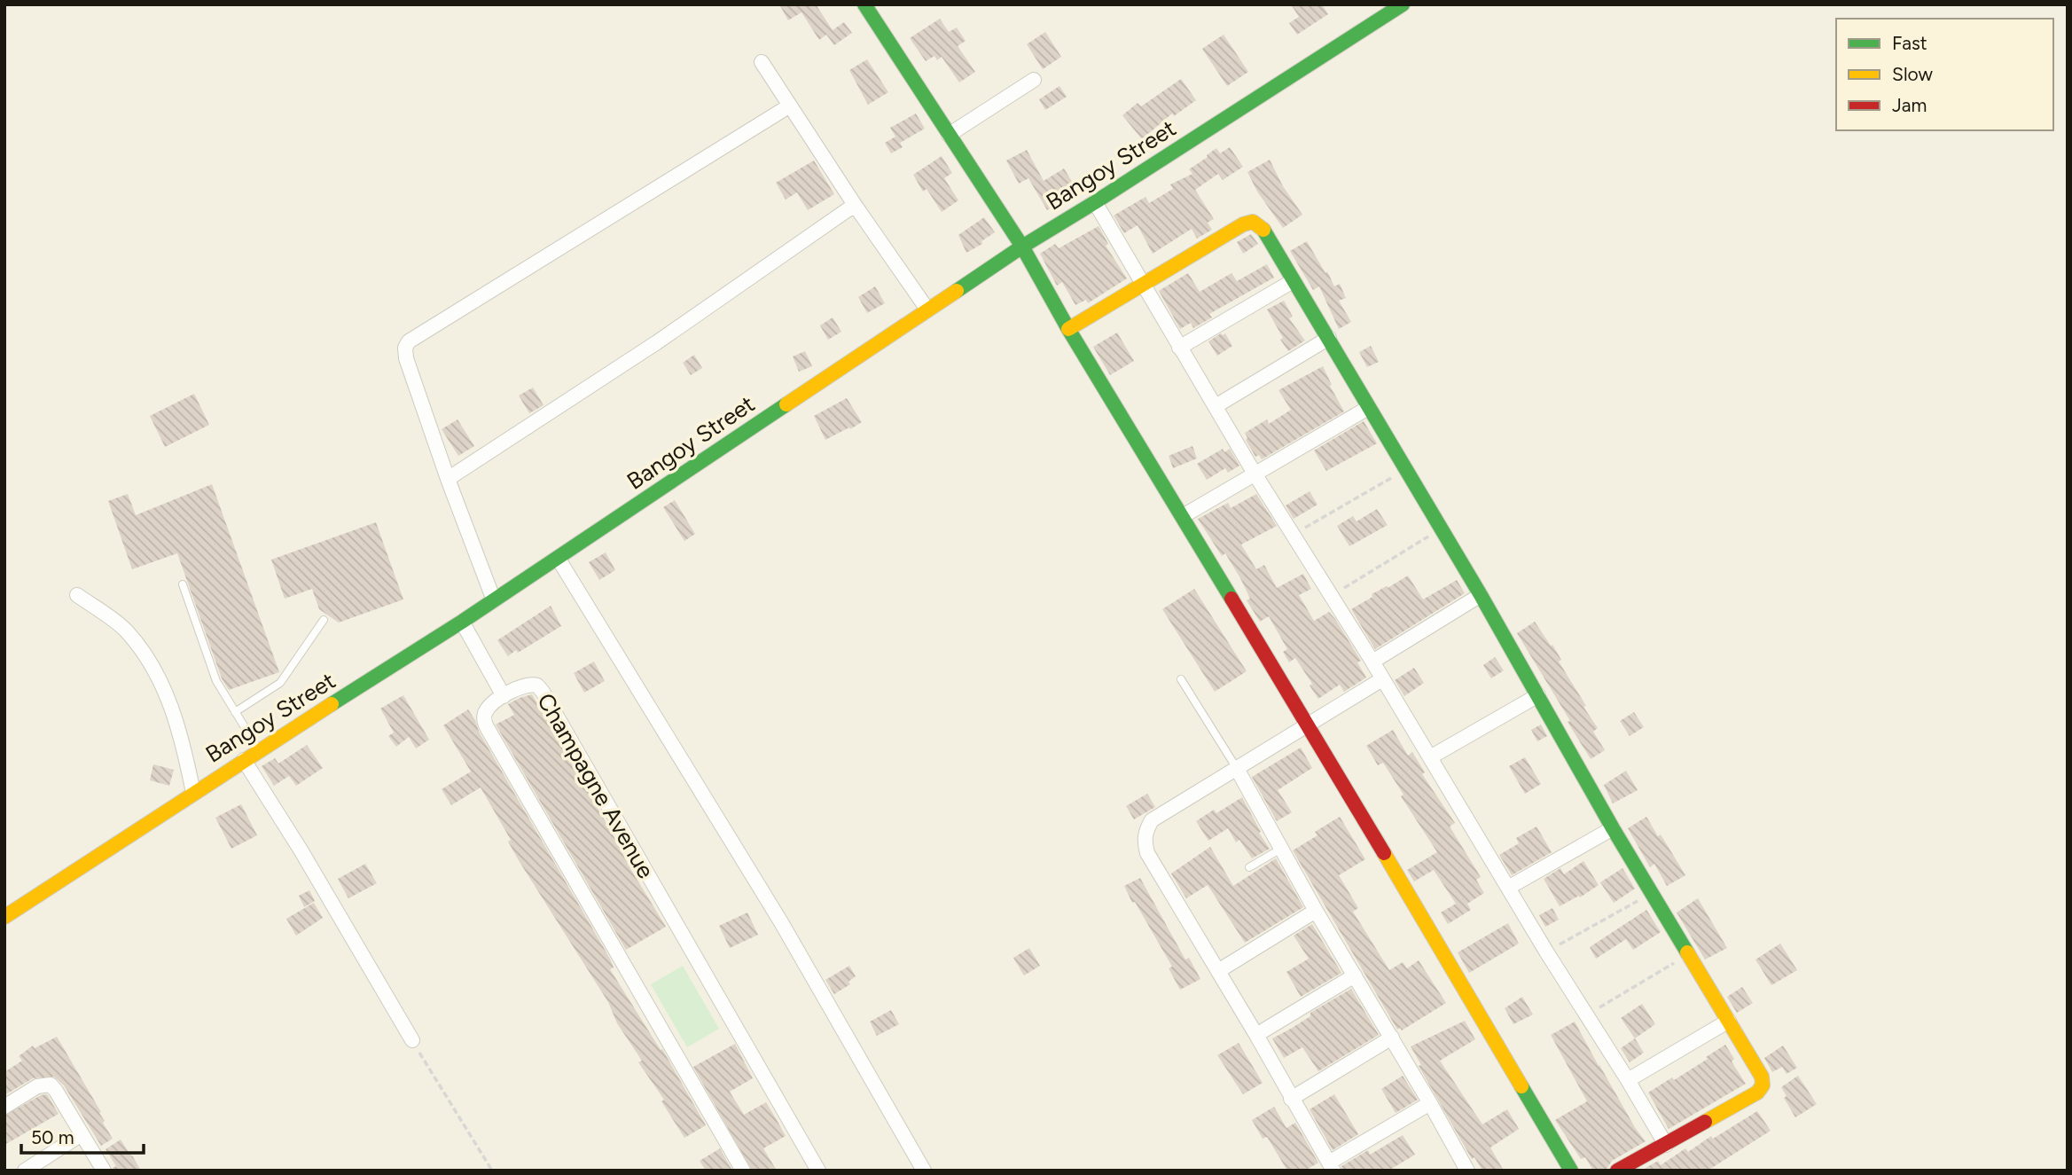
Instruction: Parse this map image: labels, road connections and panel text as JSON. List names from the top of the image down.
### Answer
{
  "streets": {
    "street": ["Bangoy Street", "Champagne Avenue"]
  },
  "legend": ["Fast", "Slow", "Jam"],
  "scale_bar": "50 m"
}
